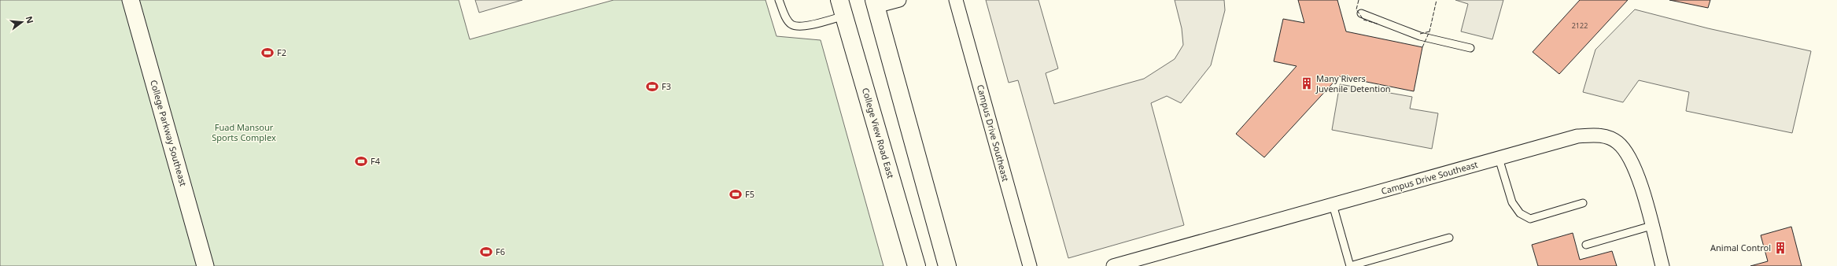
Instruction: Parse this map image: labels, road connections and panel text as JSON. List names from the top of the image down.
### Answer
{
  "streets": {
    "main road": ["College View Road East"],
    "street": ["College Parkway Southeast", "Campus Drive Southeast"]
  },
  "parks": ["Fuad Mansour Sports Complex"],
  "places": {
    "sports": [
      "F2",
      "F3",
      "F4",
      "F5",
      "F6"
    ],
    "building": ["Many Rivers Juvenile Detention", "Animal Control"]
  },
  "house_numbers": ["2122"],
  "north": "right"
}
